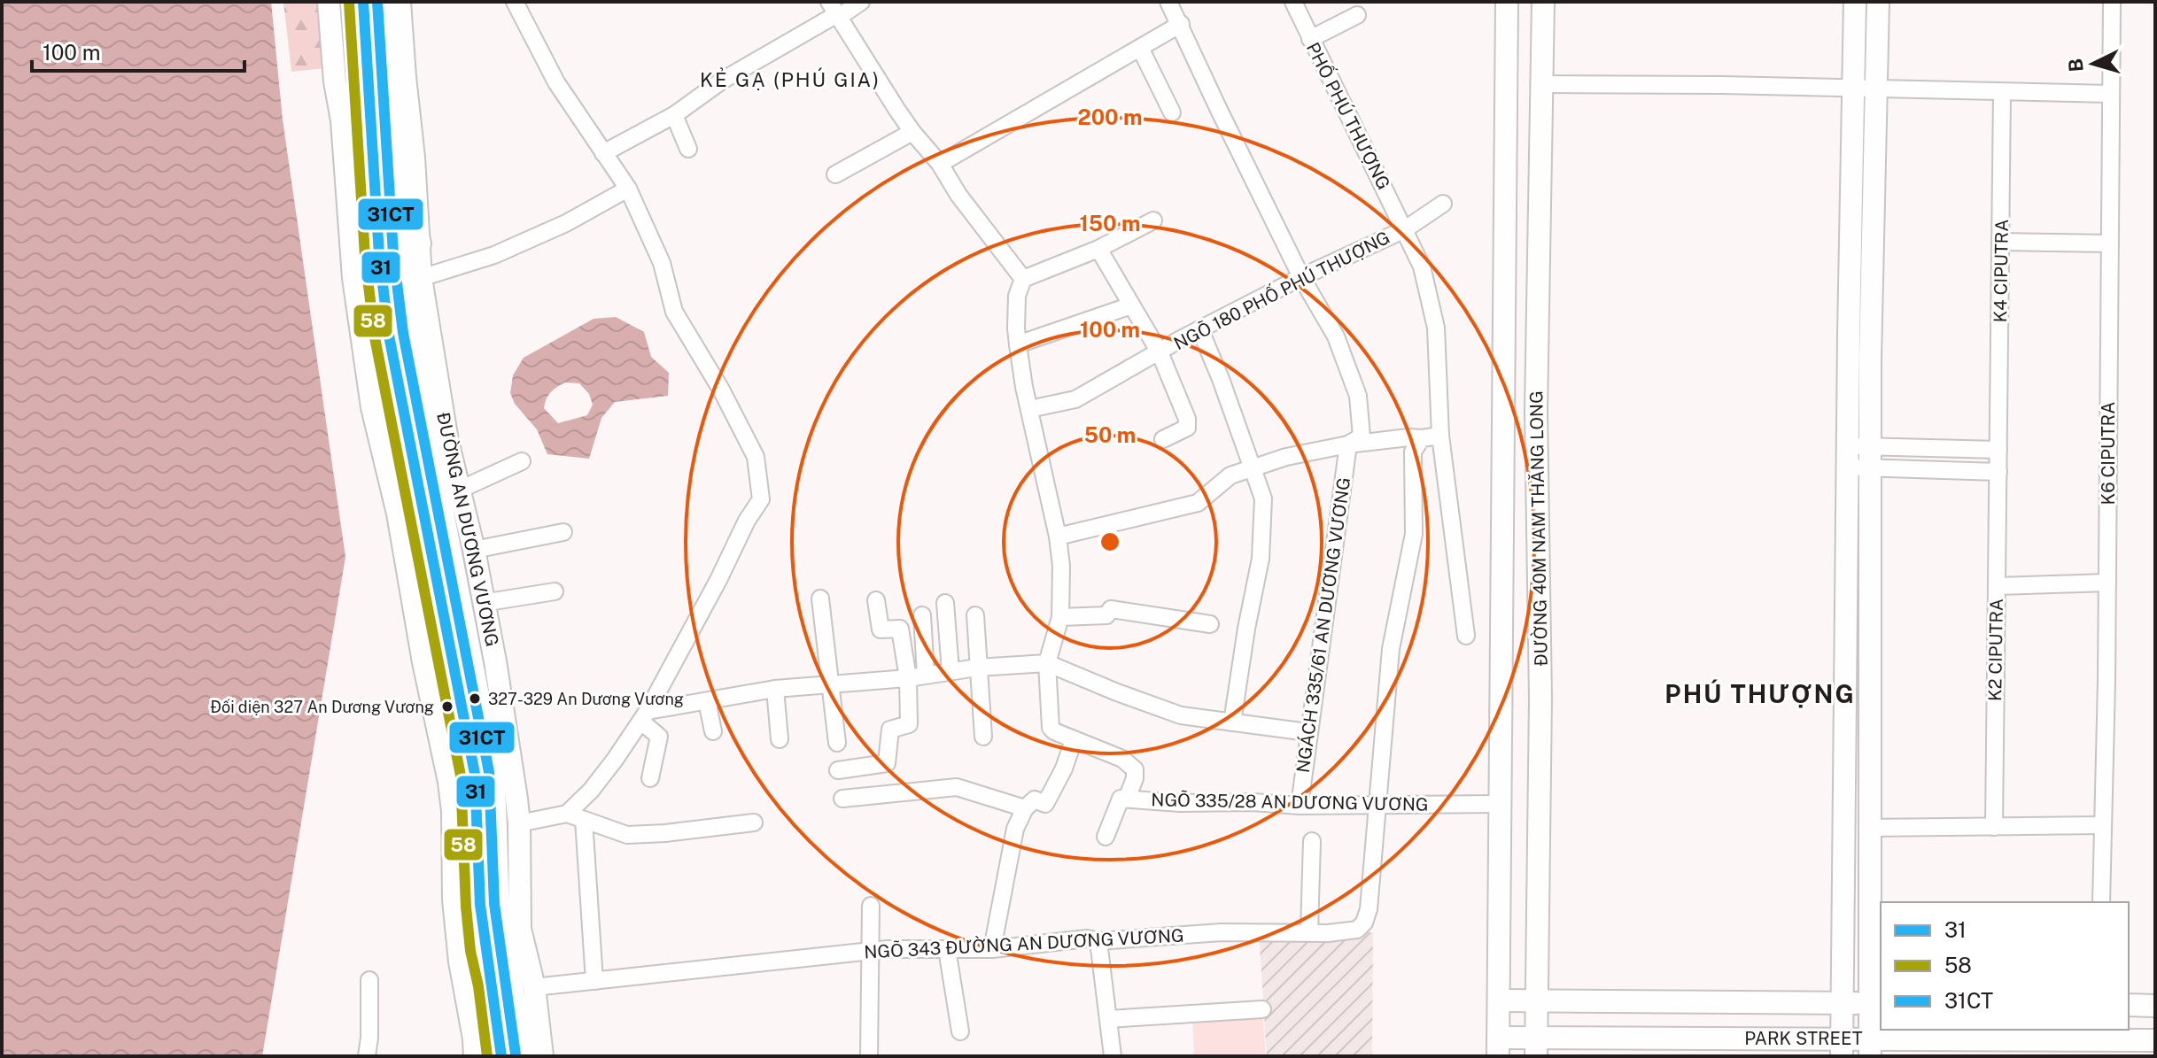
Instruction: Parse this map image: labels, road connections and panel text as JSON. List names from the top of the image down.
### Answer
{
  "streets": {
    "main road": ["ĐƯỜNG AN DƯƠNG VƯƠNG"],
    "street": [
      "PHỐ PHÚ THƯỢNG",
      "K4 CIPUTRA",
      "NGÕ 180 PHỐ PHÚ THƯỢNG",
      "K6 CIPUTRA",
      "ĐƯỜNG 40M NAM THĂNG LONG",
      "NGÁCH 335/61 AN DƯƠNG VƯƠNG",
      "K2 CIPUTRA",
      "NGÕ 335/28 AN DƯƠNG VƯƠNG",
      "NGÕ 343 ĐƯỜNG AN DƯƠNG VƯƠNG",
      "PARK STREET"
    ]
  },
  "crossings": [
    ["PHỐ PHÚ THƯỢNG", "NGÕ 180 PHỐ PHÚ THƯỢNG"],
    ["K4 CIPUTRA", "K2 CIPUTRA"],
    ["NGÕ 180 PHỐ PHÚ THƯỢNG", "NGÁCH 335/61 AN DƯƠNG VƯƠNG"],
    ["ĐƯỜNG 40M NAM THĂNG LONG", "NGÕ 335/28 AN DƯƠNG VƯƠNG"],
    ["ĐƯỜNG 40M NAM THĂNG LONG", "PARK STREET"],
    ["ĐƯỜNG AN DƯƠNG VƯƠNG", "NGÕ 343 ĐƯỜNG AN DƯƠNG VƯƠNG"],
    ["NGÁCH 335/61 AN DƯƠNG VƯƠNG", "NGÕ 335/28 AN DƯƠNG VƯƠNG"],
    ["NGÕ 335/28 AN DƯƠNG VƯƠNG", "NGÕ 343 ĐƯỜNG AN DƯƠNG VƯƠNG"]
  ],
  "districts": ["KẺ GẠ (PHÚ GIA)", "PHÚ THƯỢNG"],
  "places": ["327-329 An Dương Vương", "Đối diện 327 An Dương Vương"],
  "lines": ["transit line 31", "transit line 31CT", "transit line 58"],
  "legend": ["31", "58", "31CT"],
  "scale_bar": "100 m",
  "north": "left",
  "rings": [
    "200 m",
    "150 m",
    "100 m",
    "50 m"
  ]
}
